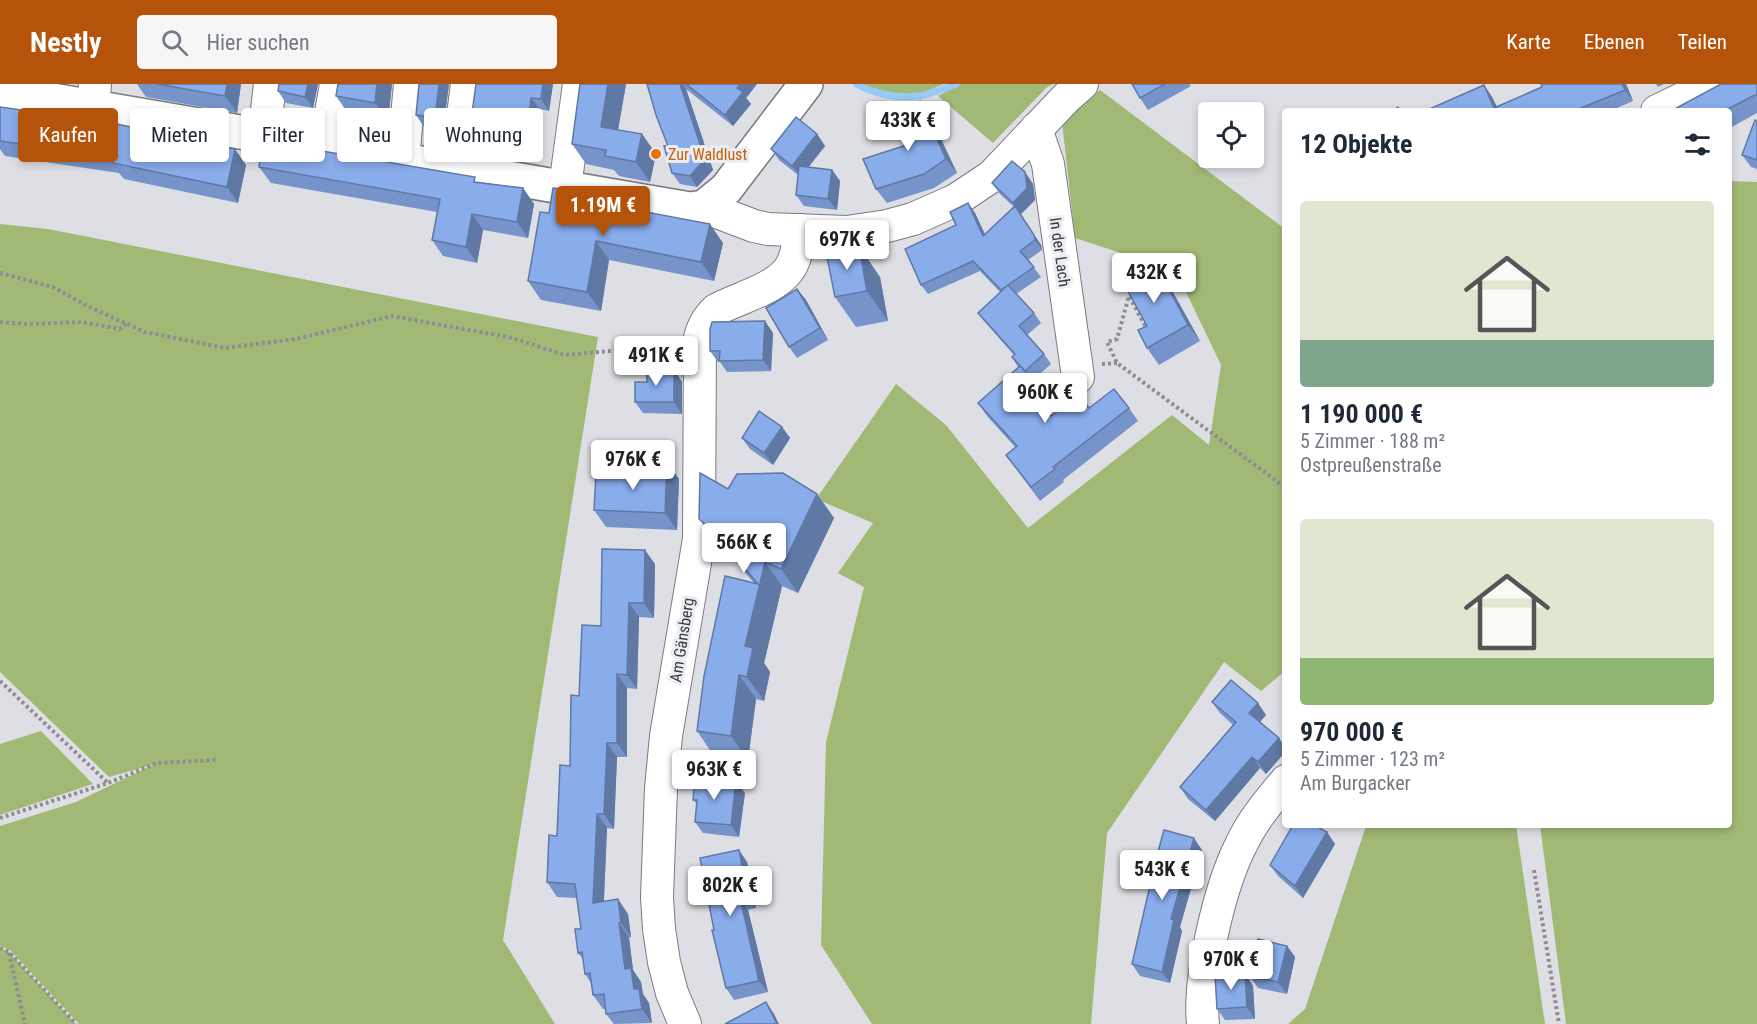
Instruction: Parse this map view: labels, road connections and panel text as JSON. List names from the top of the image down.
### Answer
{
  "streets": {
    "street": ["In der Lach", "Am Gänsberg"]
  },
  "places": ["Zur Waldlust"],
  "page": {
    "header": "Nestly",
    "search": "Hier suchen",
    "nav": ["Karte", "Ebenen", "Teilen"],
    "price": [
      "433K €",
      "1.19M €",
      "697K €",
      "432K €",
      "491K €",
      "960K €",
      "976K €",
      "566K €",
      "963K €",
      "543K €",
      "802K €",
      "970K €"
    ],
    "chip": [
      "Kaufen",
      "Mieten",
      "Filter",
      "Neu",
      "Wohnung"
    ],
    "heading": "12 Objekte",
    "list": [
      {
        "name": "1 190 000 €",
        "note": "5 Zimmer · 188 m² · Ostpreußenstraße"
      },
      {
        "name": "970 000 €",
        "note": "5 Zimmer · 123 m² · Am Burgacker"
      }
    ]
  }
}
